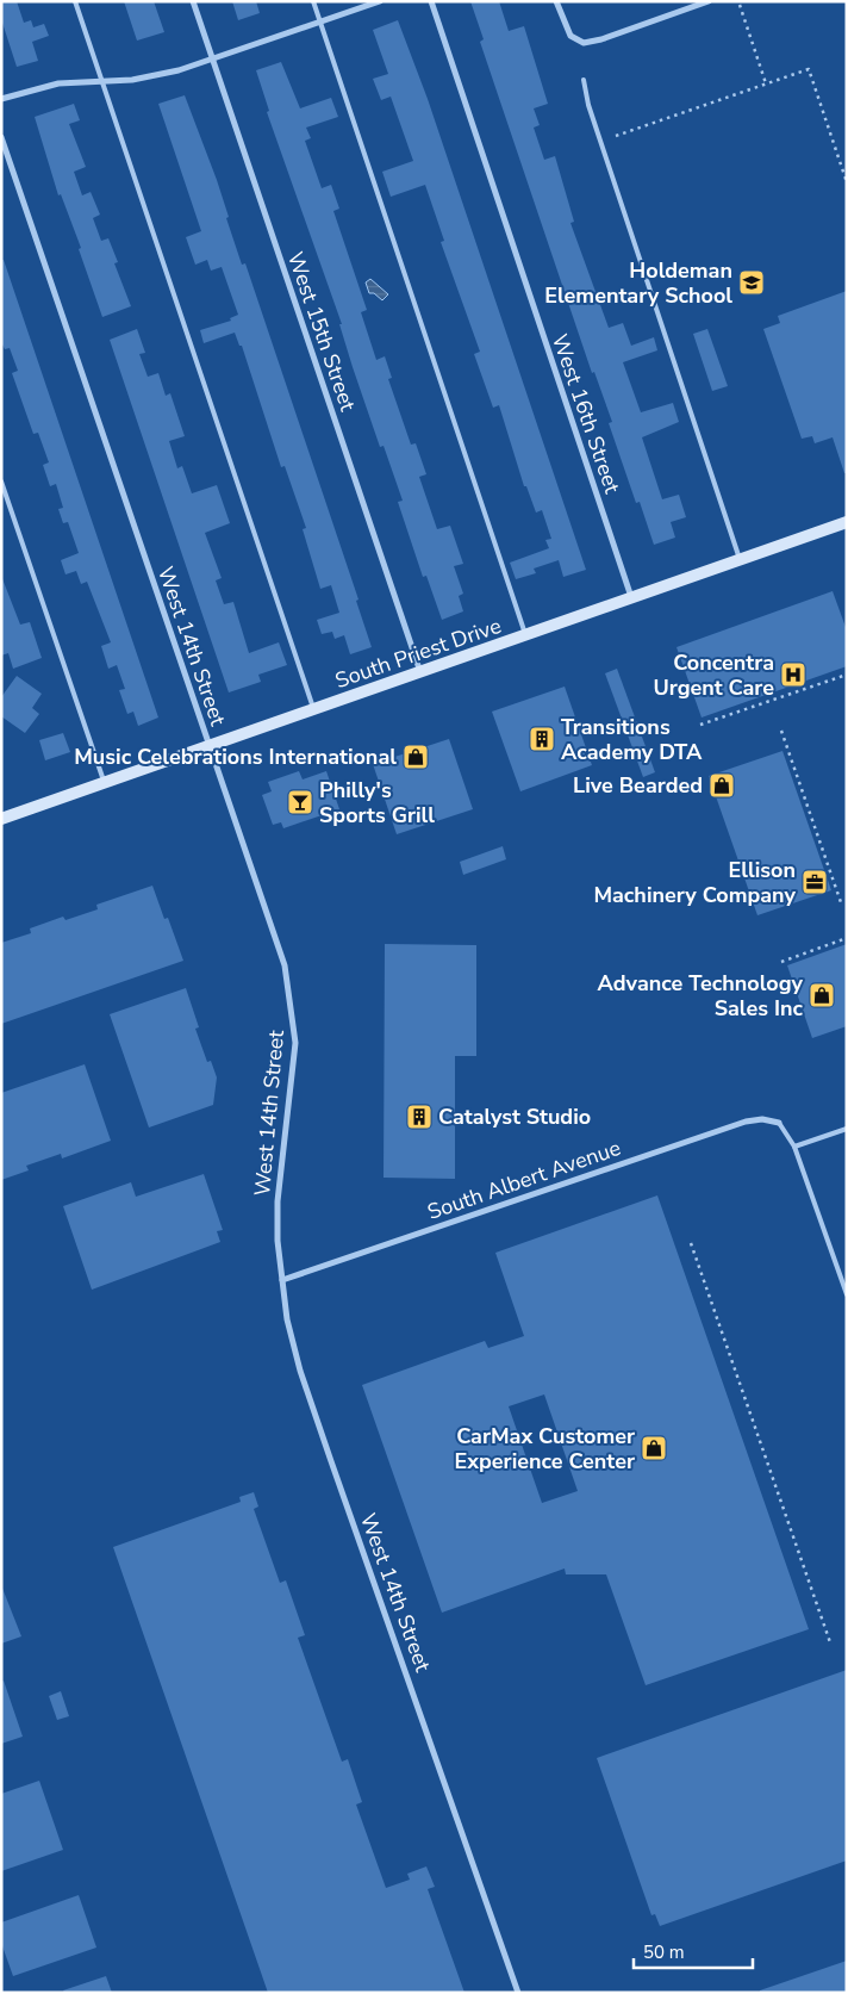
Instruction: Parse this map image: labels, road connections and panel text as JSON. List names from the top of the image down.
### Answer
{
  "streets": {
    "main road": ["South Priest Drive"],
    "street": [
      "West 15th Street",
      "West 16th Street",
      "West 14th Street",
      "South Albert Avenue"
    ]
  },
  "crossings": [
    ["West 15th Street", "South Priest Drive"],
    ["West 16th Street", "South Priest Drive"],
    ["West 14th Street", "South Priest Drive"],
    ["West 14th Street", "South Albert Avenue"]
  ],
  "places": {
    "school or university": ["Holdeman Elementary School"],
    "hospital": ["Concentra Urgent Care"],
    "building": ["Transitions Academy DTA", "Catalyst Studio"],
    "shop": [
      "Music Celebrations International",
      "Live Bearded",
      "Advance Technology Sales Inc",
      "CarMax Customer Experience Center"
    ],
    "bar": ["Philly's Sports Grill"],
    "office": ["Ellison Machinery Company"]
  },
  "scale_bar": "50 m"
}
